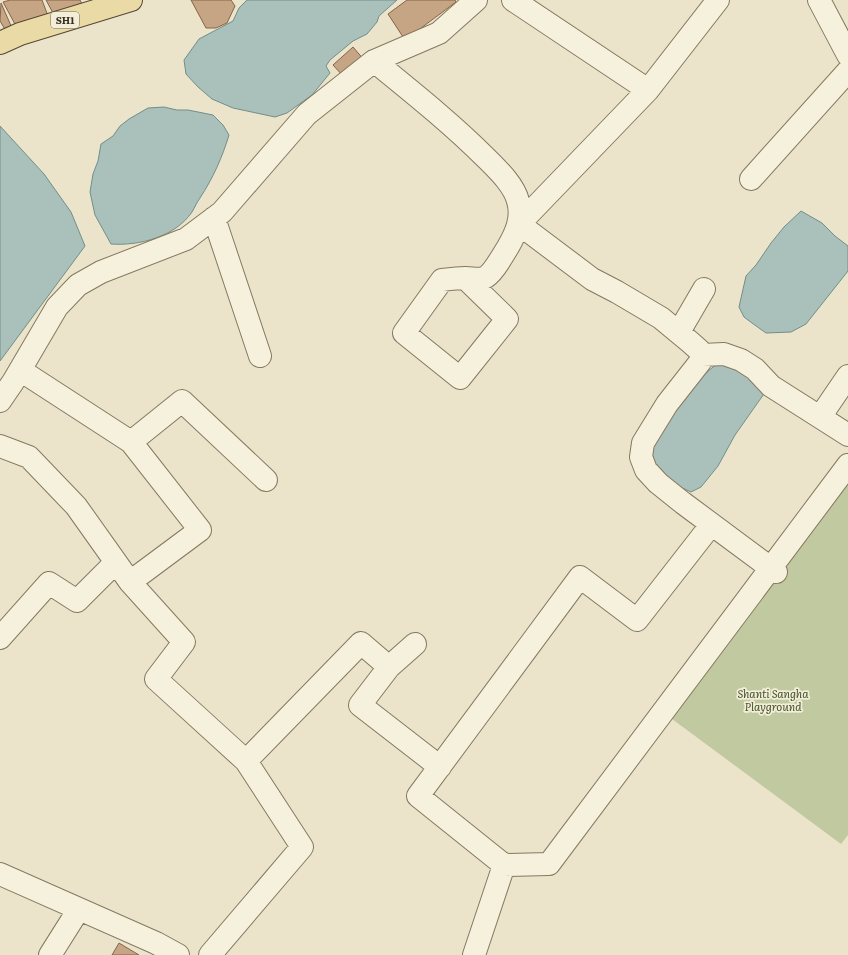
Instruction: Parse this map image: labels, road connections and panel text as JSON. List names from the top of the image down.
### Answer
{
  "streets": {
    "main road": ["SH1"]
  },
  "parks": ["Shanti Sangha Playground"]
}
